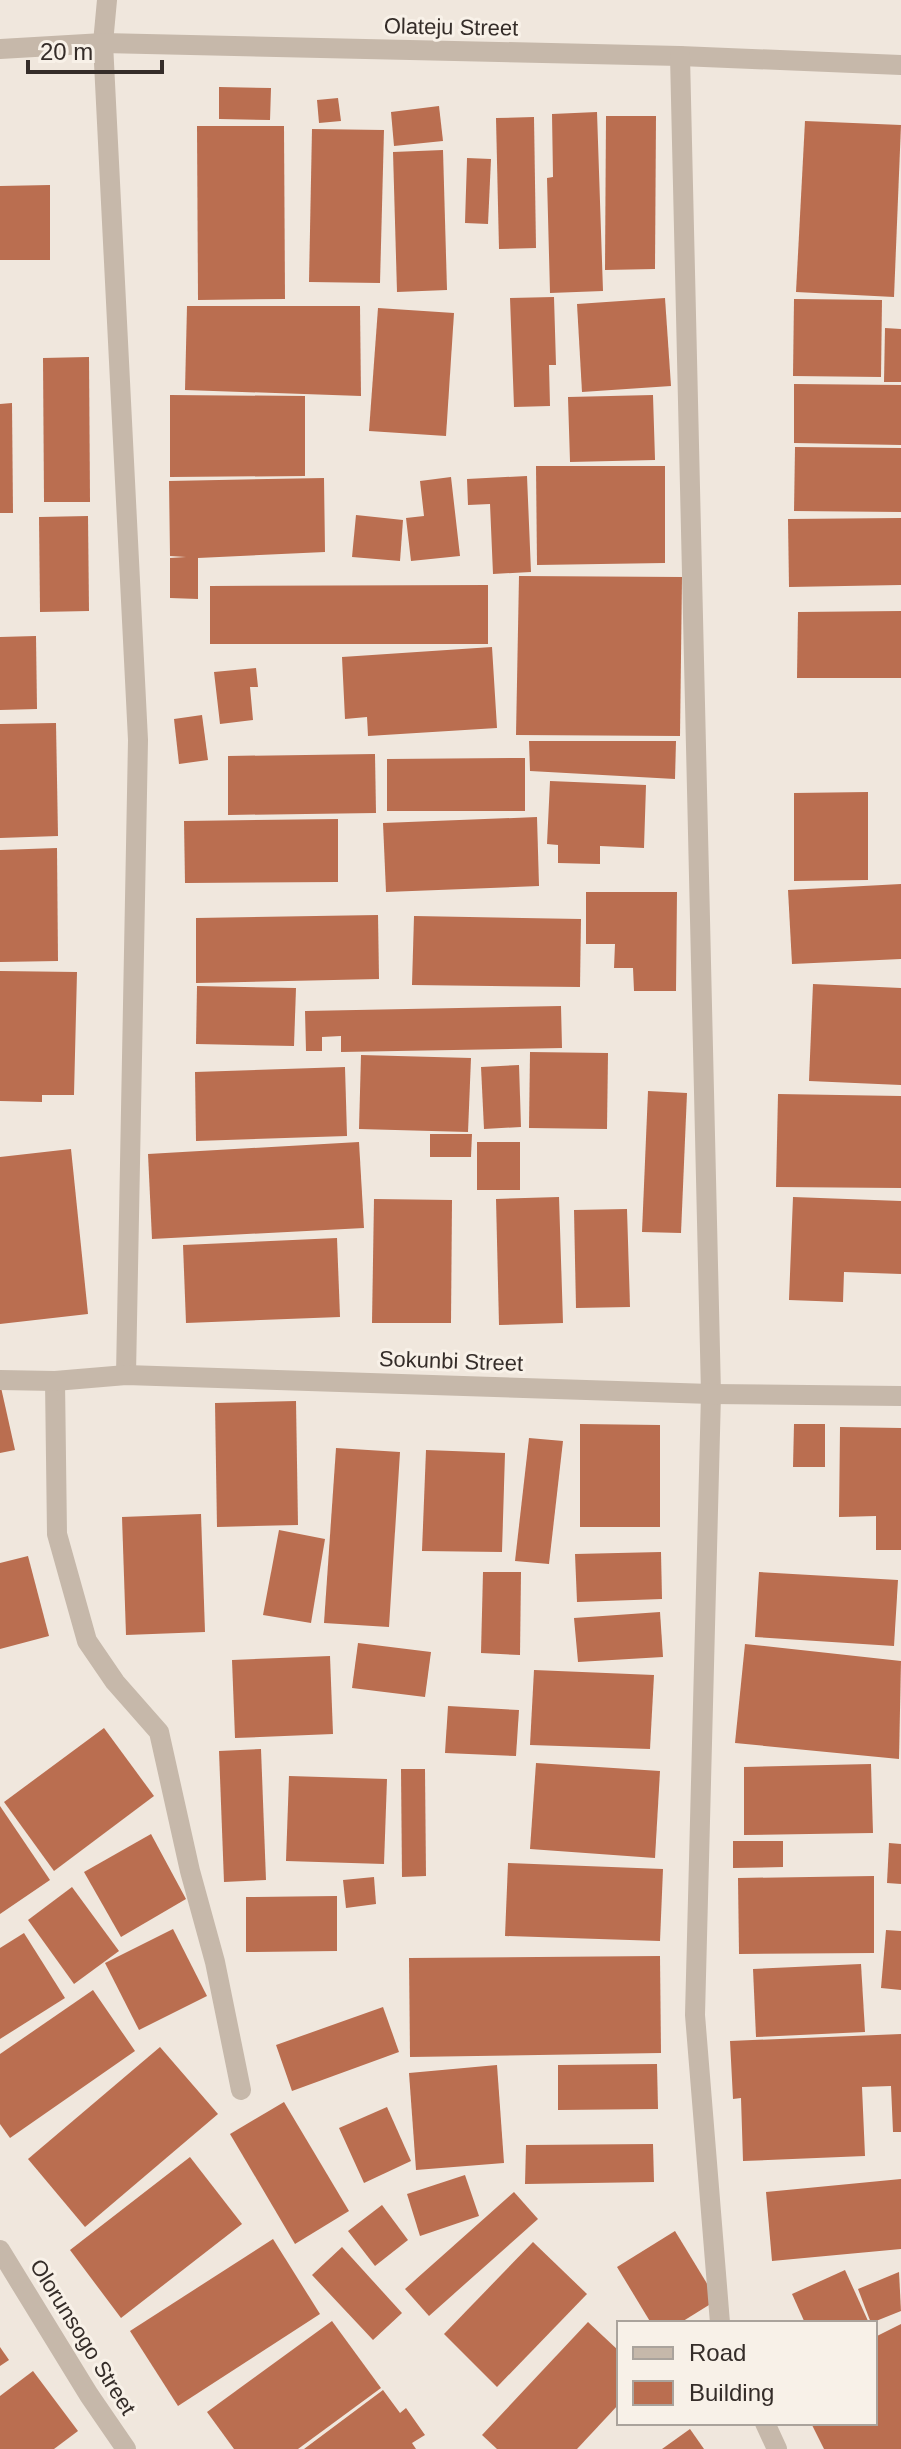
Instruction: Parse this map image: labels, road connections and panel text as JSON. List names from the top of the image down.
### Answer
{
  "streets": {
    "street": ["Olateju Street", "Sokunbi Street", "Olorunsogo Street"]
  },
  "legend": ["Road", "Building"],
  "scale_bar": "20 m"
}
